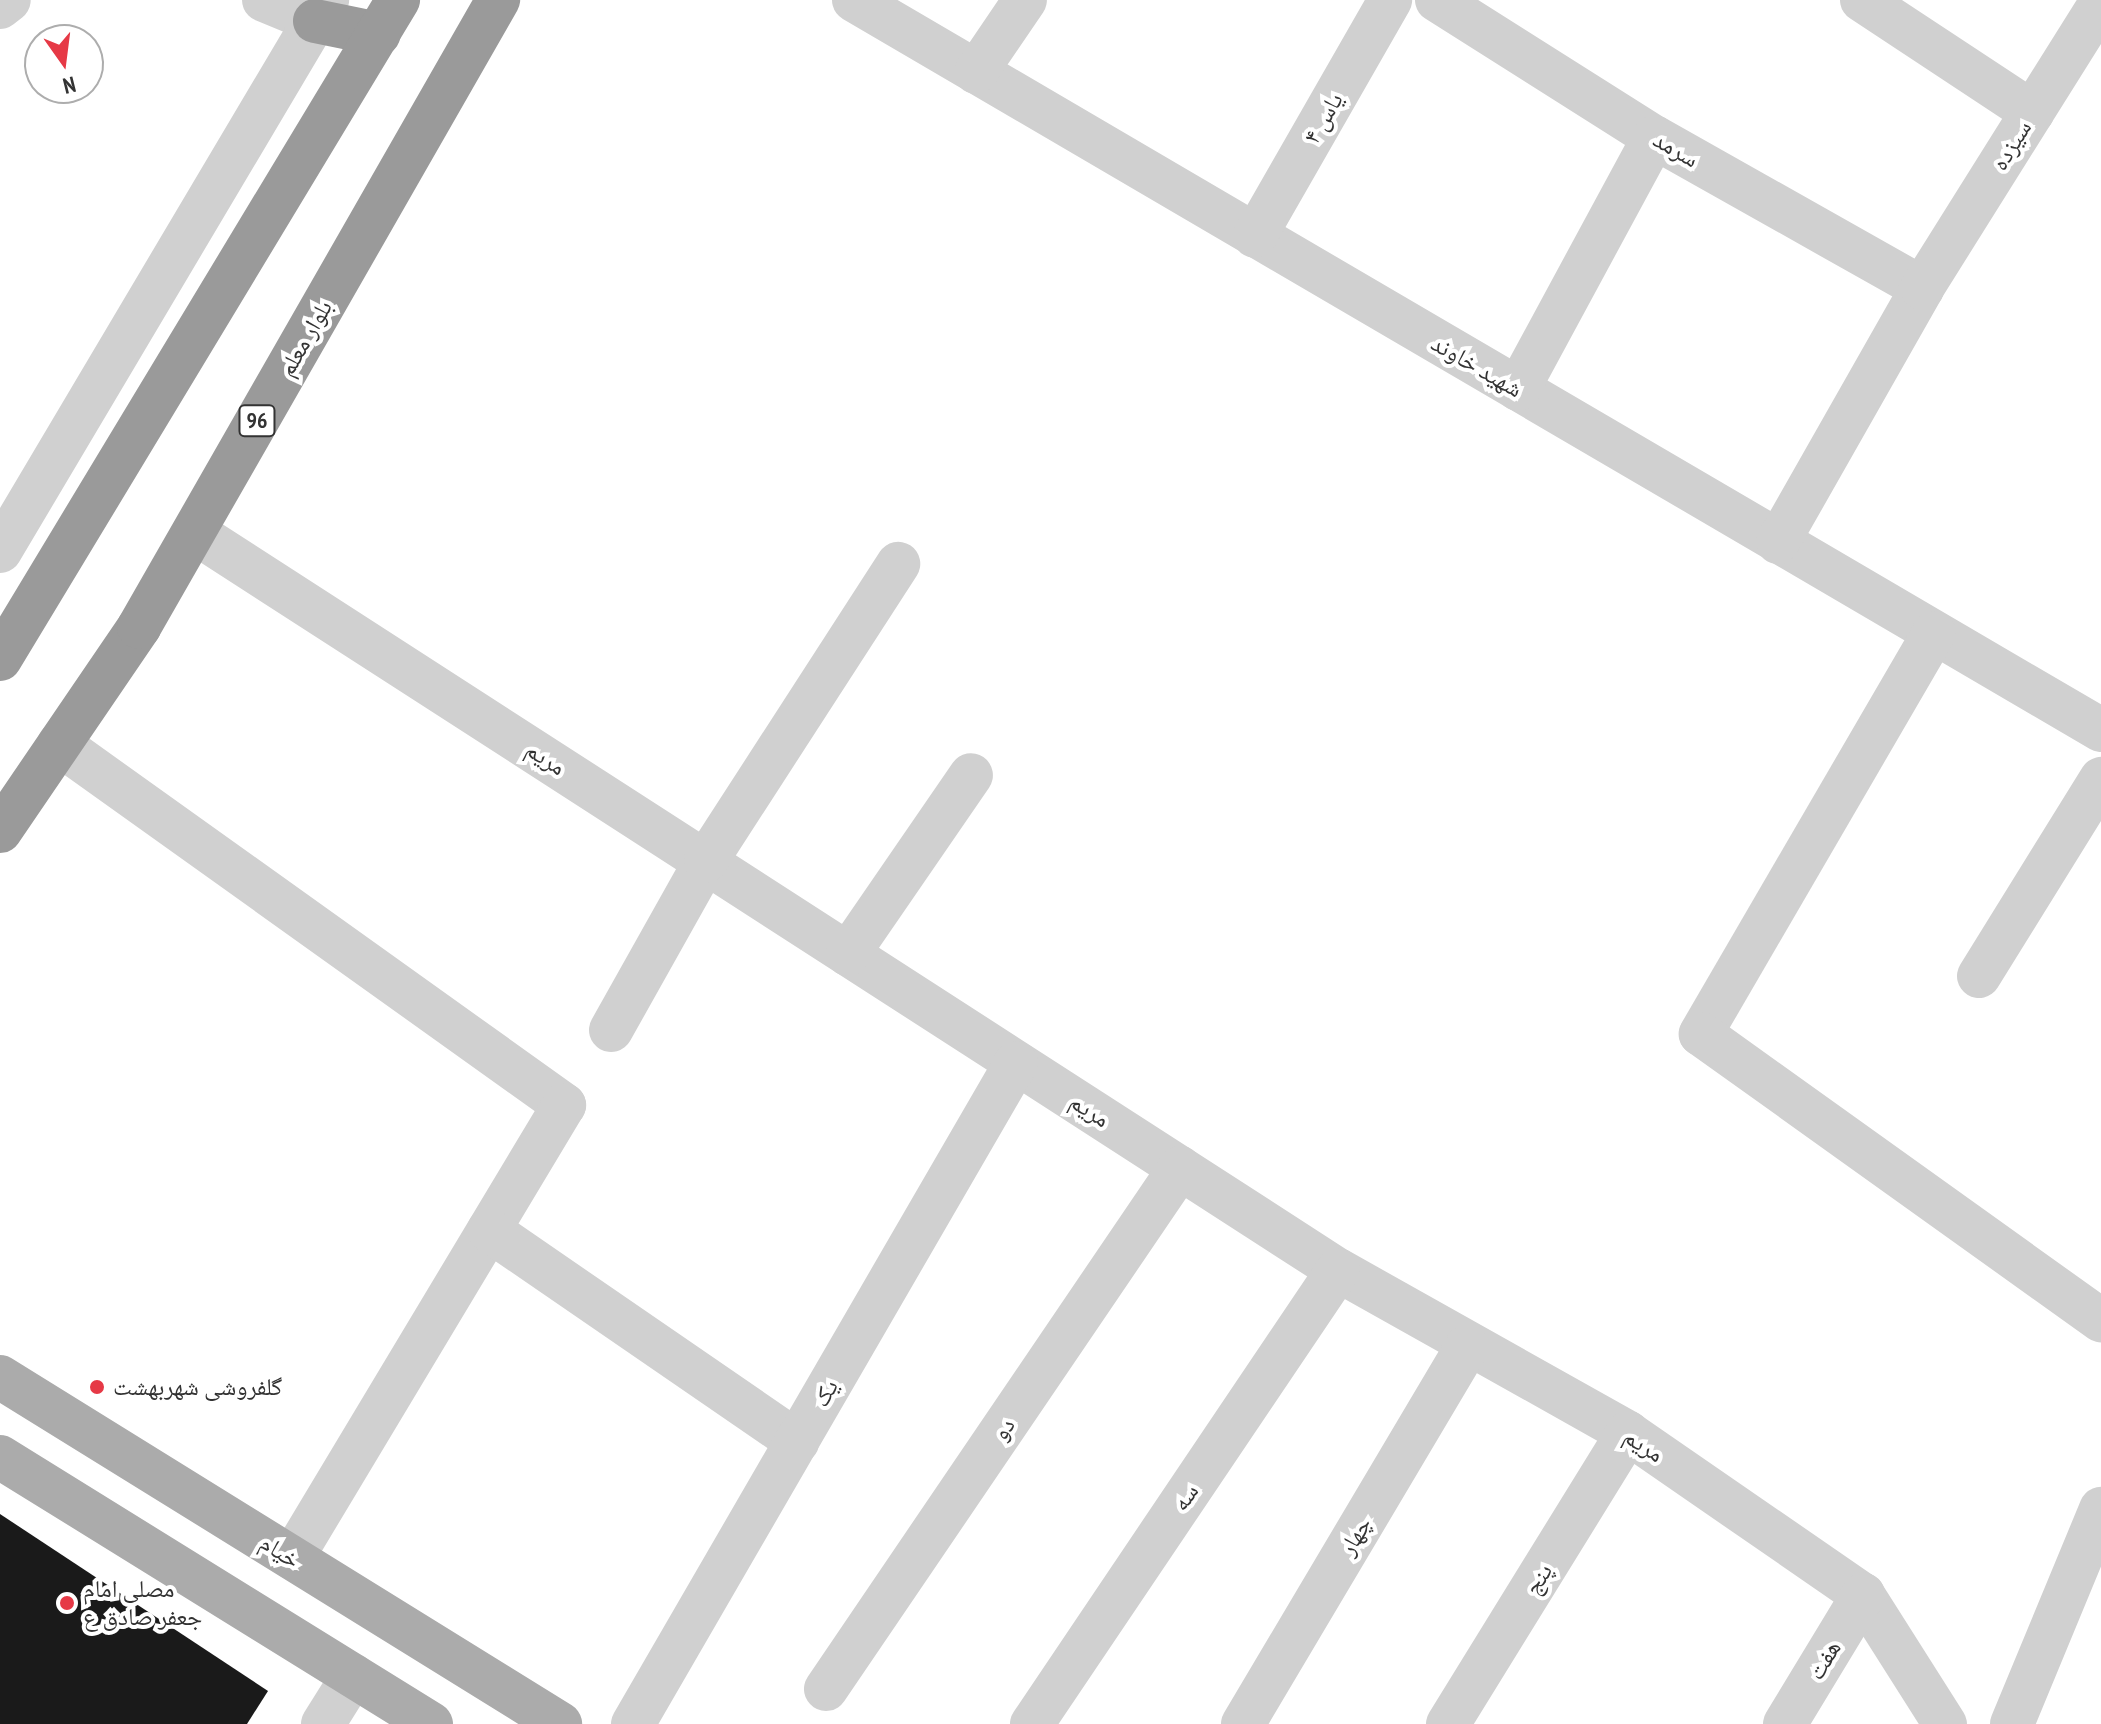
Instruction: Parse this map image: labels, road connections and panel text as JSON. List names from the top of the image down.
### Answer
{
  "streets": {
    "highway": ["بلوار معلم", "96"],
    "main road": ["خیام"],
    "street": [
      "یاس ۴",
      "سیزده",
      "سرمد",
      "شهید خاوند",
      "مریم",
      "یک",
      "دو",
      "سه",
      "چهار",
      "پنج",
      "هفت"
    ]
  },
  "crossings": [
    ["یاس ۴", "شهید خاوند"],
    ["سیزده", "سرمد"],
    ["سیزده", "شهید خاوند"],
    ["بلوار معلم", "مریم"],
    ["مریم", "یک"],
    ["مریم", "دو"],
    ["مریم", "سه"],
    ["مریم", "چهار"],
    ["مریم", "پنج"],
    ["مریم", "هفت"]
  ],
  "places": ["گلفروشی شهربهشت", "مصلی امام جعفر صادق ع"],
  "north": "bottom"
}
